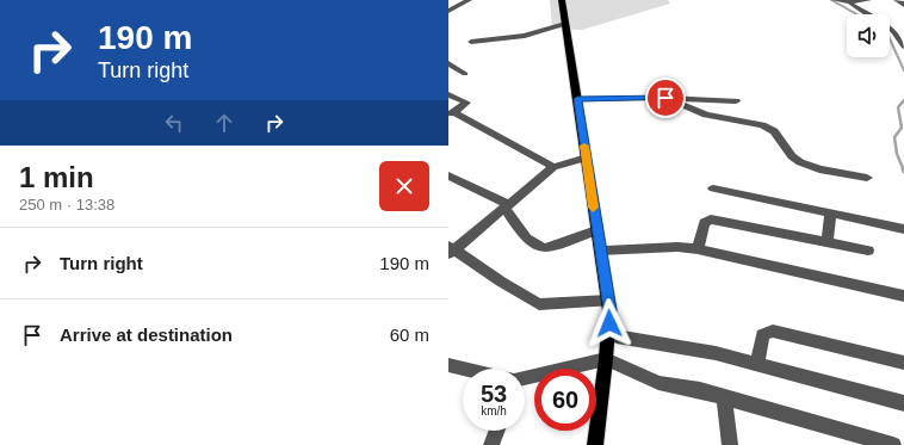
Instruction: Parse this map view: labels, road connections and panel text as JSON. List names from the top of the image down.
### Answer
{
  "page": {
    "turn": ["190 m", "Turn right"],
    "heading": ["1 min", "250 m · 13:38"],
    "list": [
      {
        "name": "Turn right",
        "value": "190 m"
      },
      {
        "name": "Arrive at destination",
        "value": "60 m"
      }
    ],
    "speed": "53 km/h",
    "limit": "60"
  }
}
